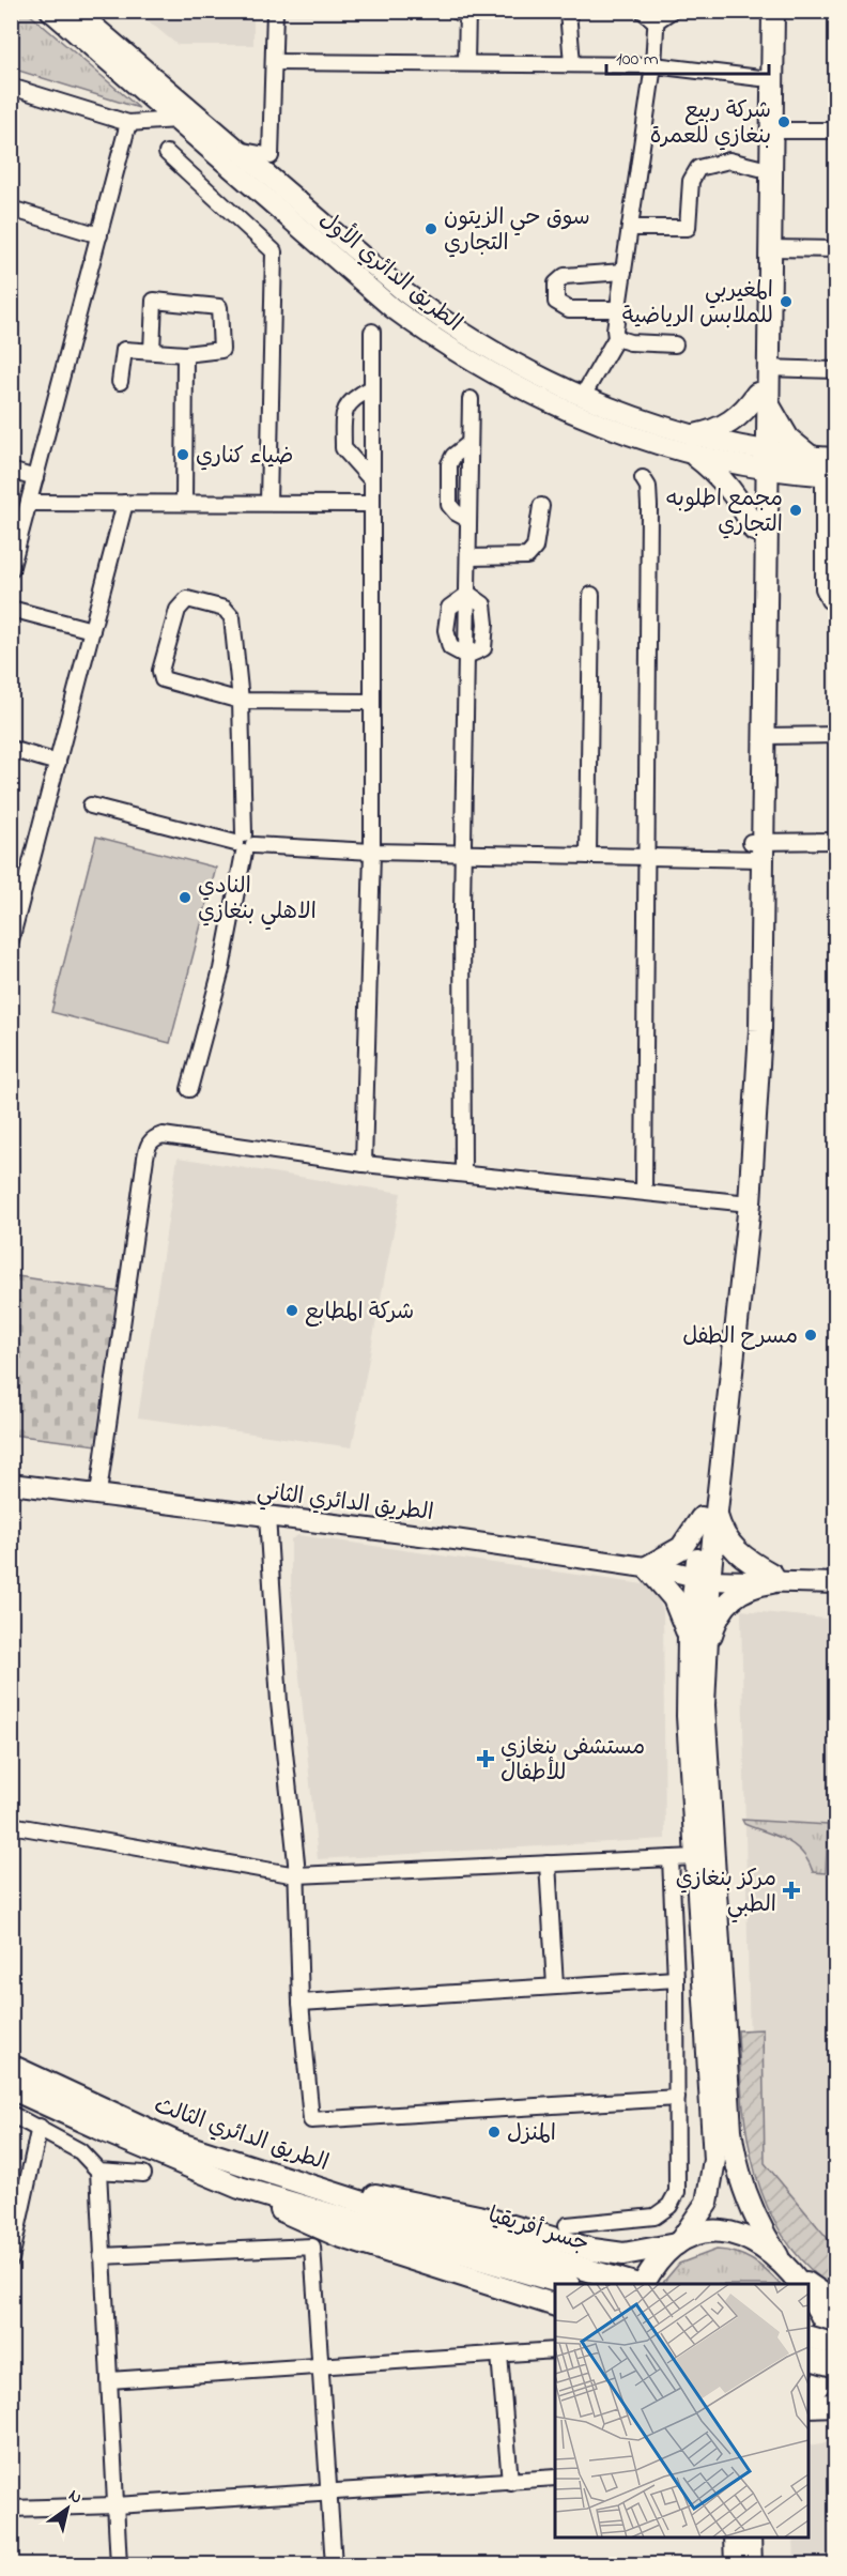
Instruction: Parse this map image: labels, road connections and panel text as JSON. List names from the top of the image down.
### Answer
{
  "streets": {
    "highway": ["الطريق الدائري الثالث", "جسر أفريقيا"],
    "main road": ["الطريق الدائري الأول", "الطريق الدائري الثاني"]
  },
  "crossings": [
    ["الطريق الدائري الثالث", "جسر أفريقيا"]
  ],
  "places": {
    "other": [
      "شركة ربيع بنغازي للعمرة",
      "سوق حي الزيتون التجاري",
      "المغيربي للملابس الرياضية",
      "ضياء كناري",
      "مجمع اطلوبه التجاري",
      "النادي الاهلي بنغازي",
      "شركة المطابع",
      "مسرح الطفل",
      "المنزل"
    ],
    "health": ["مستشفى بنغازي للأطفال", "مركز بنغازي الطبي"]
  },
  "scale_bar": "100 m",
  "north": "top right"
}
